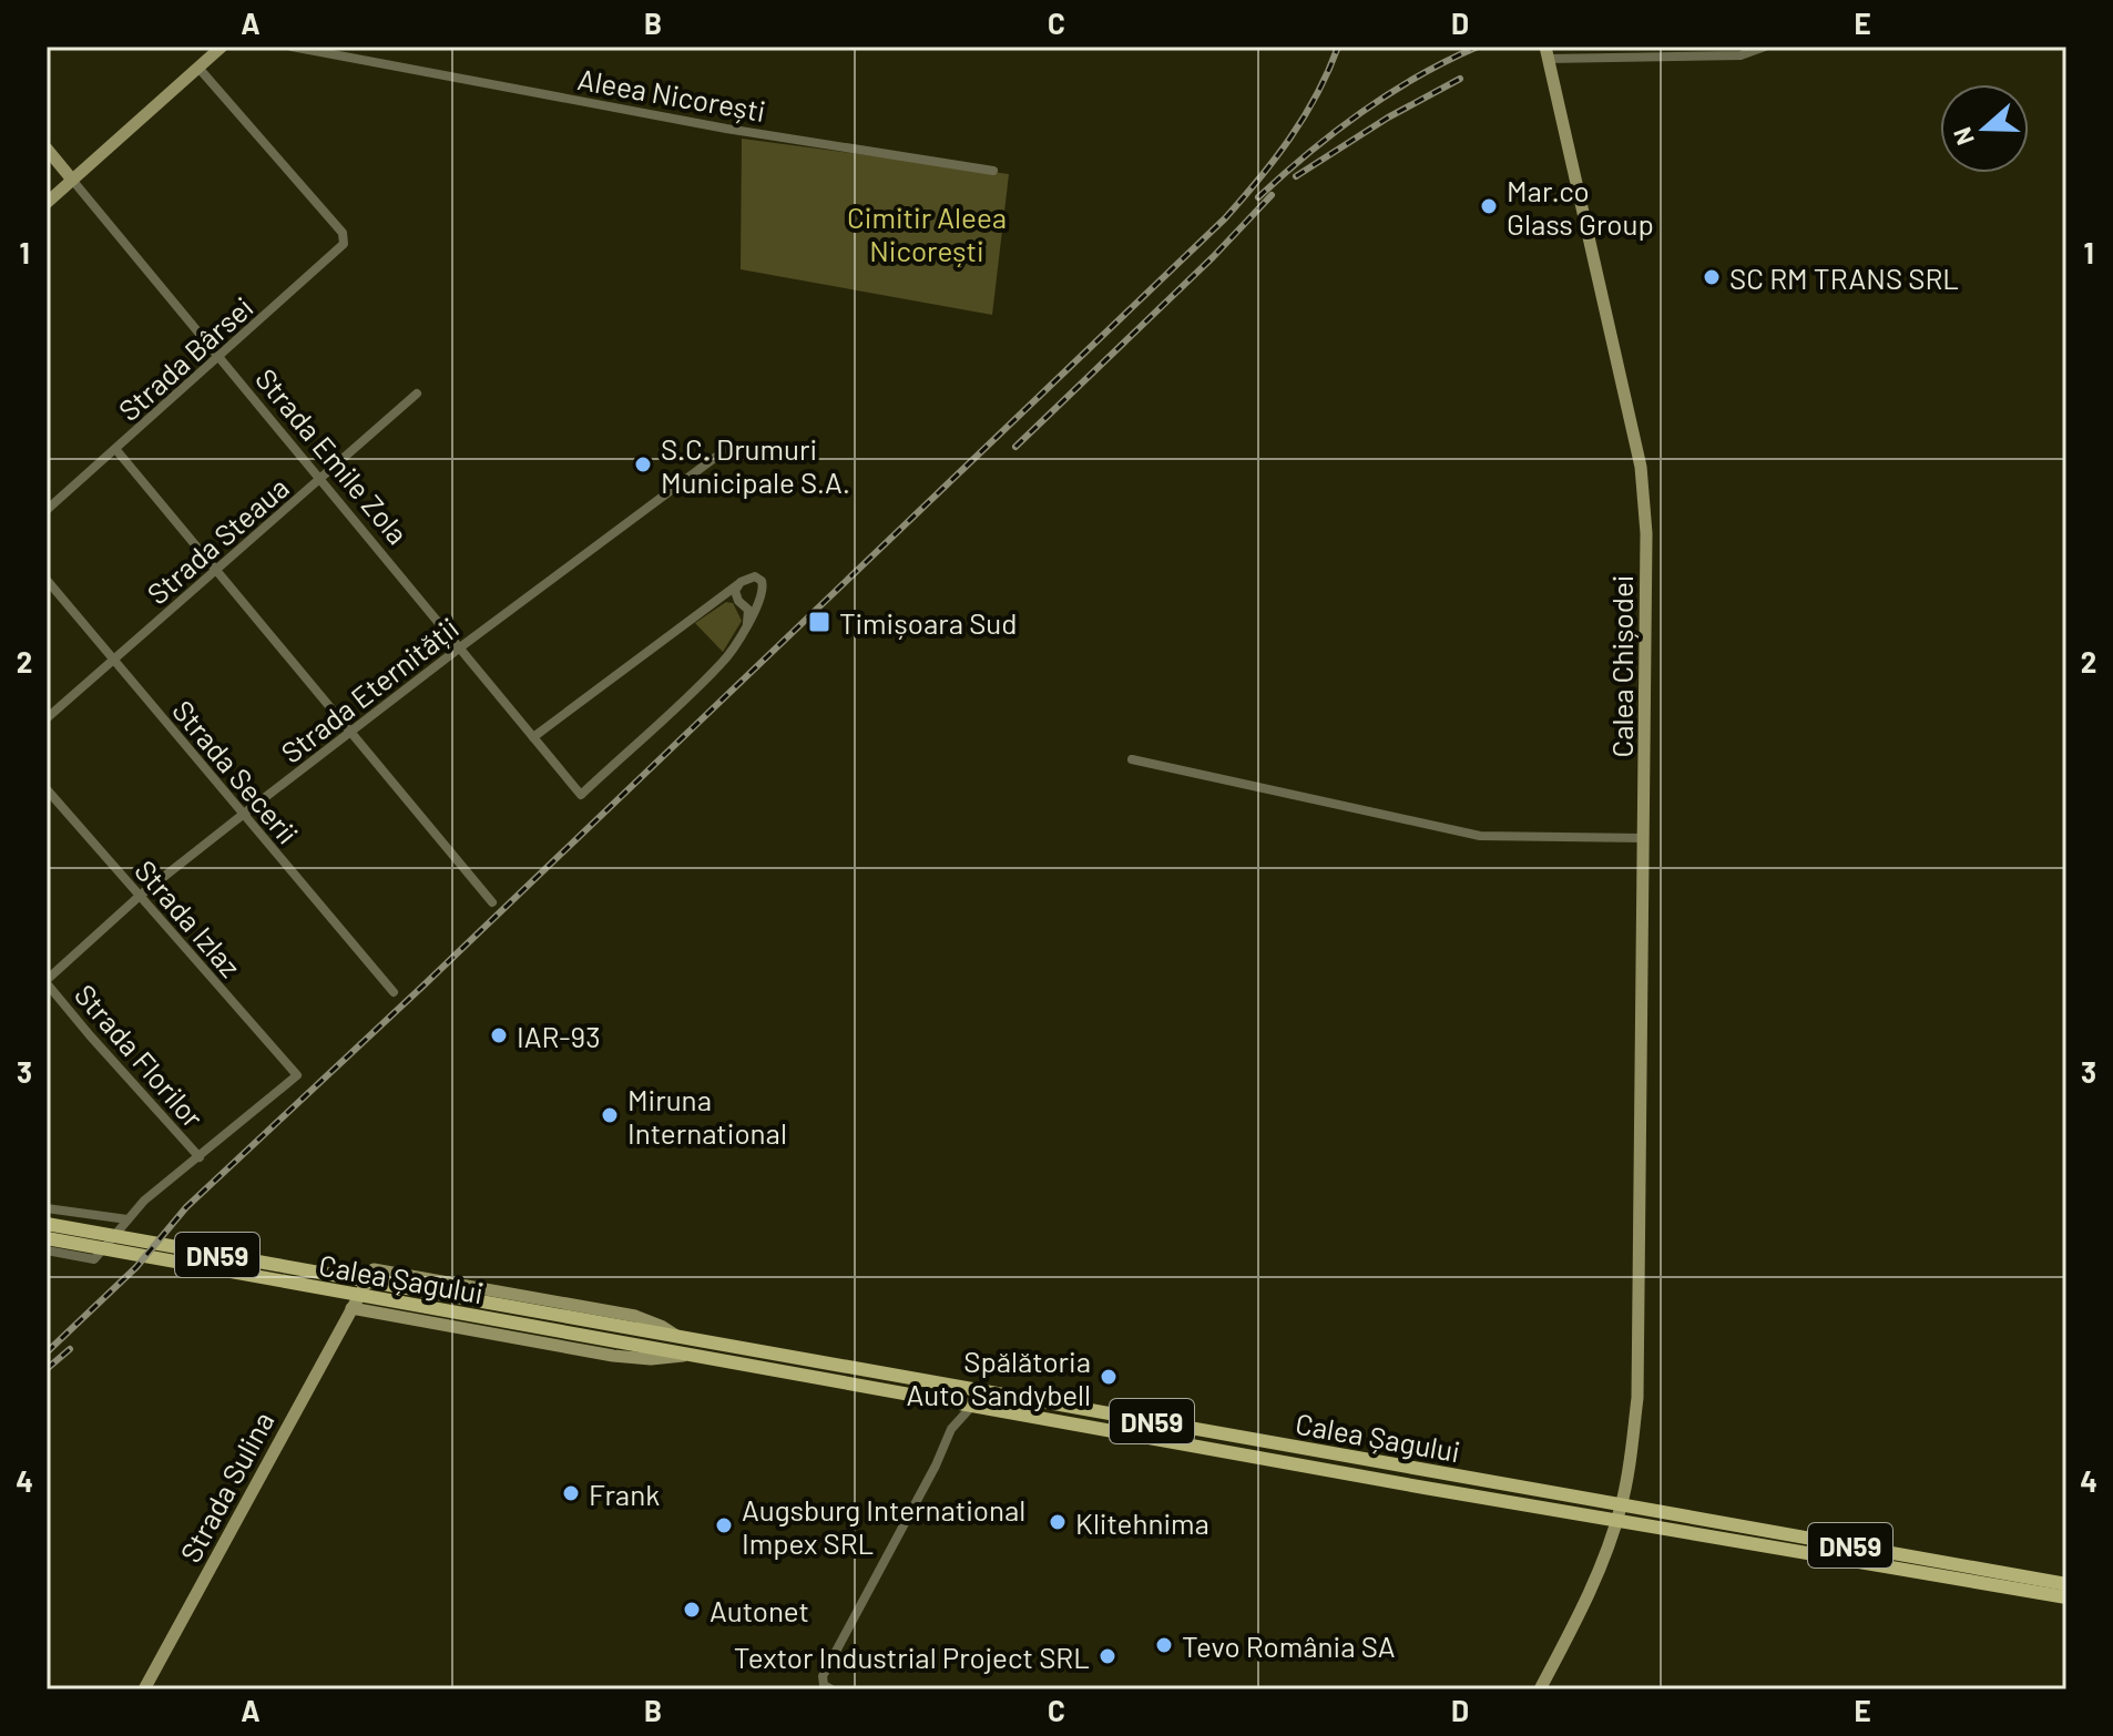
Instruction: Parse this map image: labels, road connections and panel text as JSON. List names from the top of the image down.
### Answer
{
  "streets": {
    "main road": [
      "Strada Emile Zola",
      "Calea Chișodei",
      "DN59",
      "Calea Șagului",
      "Strada Sulina"
    ],
    "street": [
      "Aleea Nicorești",
      "Strada Bârsei",
      "Strada Steaua",
      "Strada Eternității",
      "Strada Secerii",
      "Strada Izlaz",
      "Strada Florilor"
    ]
  },
  "crossings": [
    ["Strada Bârsei", "Strada Emile Zola"],
    ["Strada Emile Zola", "Strada Steaua"],
    ["Strada Emile Zola", "Strada Eternității"],
    ["Strada Steaua", "Strada Secerii"],
    ["Calea Chișodei", "Calea Șagului"],
    ["Strada Eternității", "Strada Secerii"],
    ["Strada Eternității", "Strada Izlaz"],
    ["Strada Eternității", "Strada Florilor"],
    ["Strada Izlaz", "Strada Florilor"],
    ["Calea Șagului", "Strada Sulina"]
  ],
  "parks": ["Cimitir Aleea Nicorești"],
  "places": {
    "other": [
      "Mar.co Glass Group",
      "SC RM TRANS SRL",
      "S.C. Drumuri Municipale S.A.",
      "IAR-93",
      "Miruna International",
      "Spălătoria Auto Sandybell",
      "Frank",
      "Klitehnima",
      "Augsburg International Impex SRL",
      "Autonet",
      "Tevo România SA",
      "Textor Industrial Project SRL"
    ],
    "transit": ["Timișoara Sud"]
  },
  "north": "left",
  "grid": {
    "columns": [
      "A",
      "B",
      "C",
      "D",
      "E"
    ],
    "rows": [
      "1",
      "2",
      "3",
      "4"
    ]
  }
}
